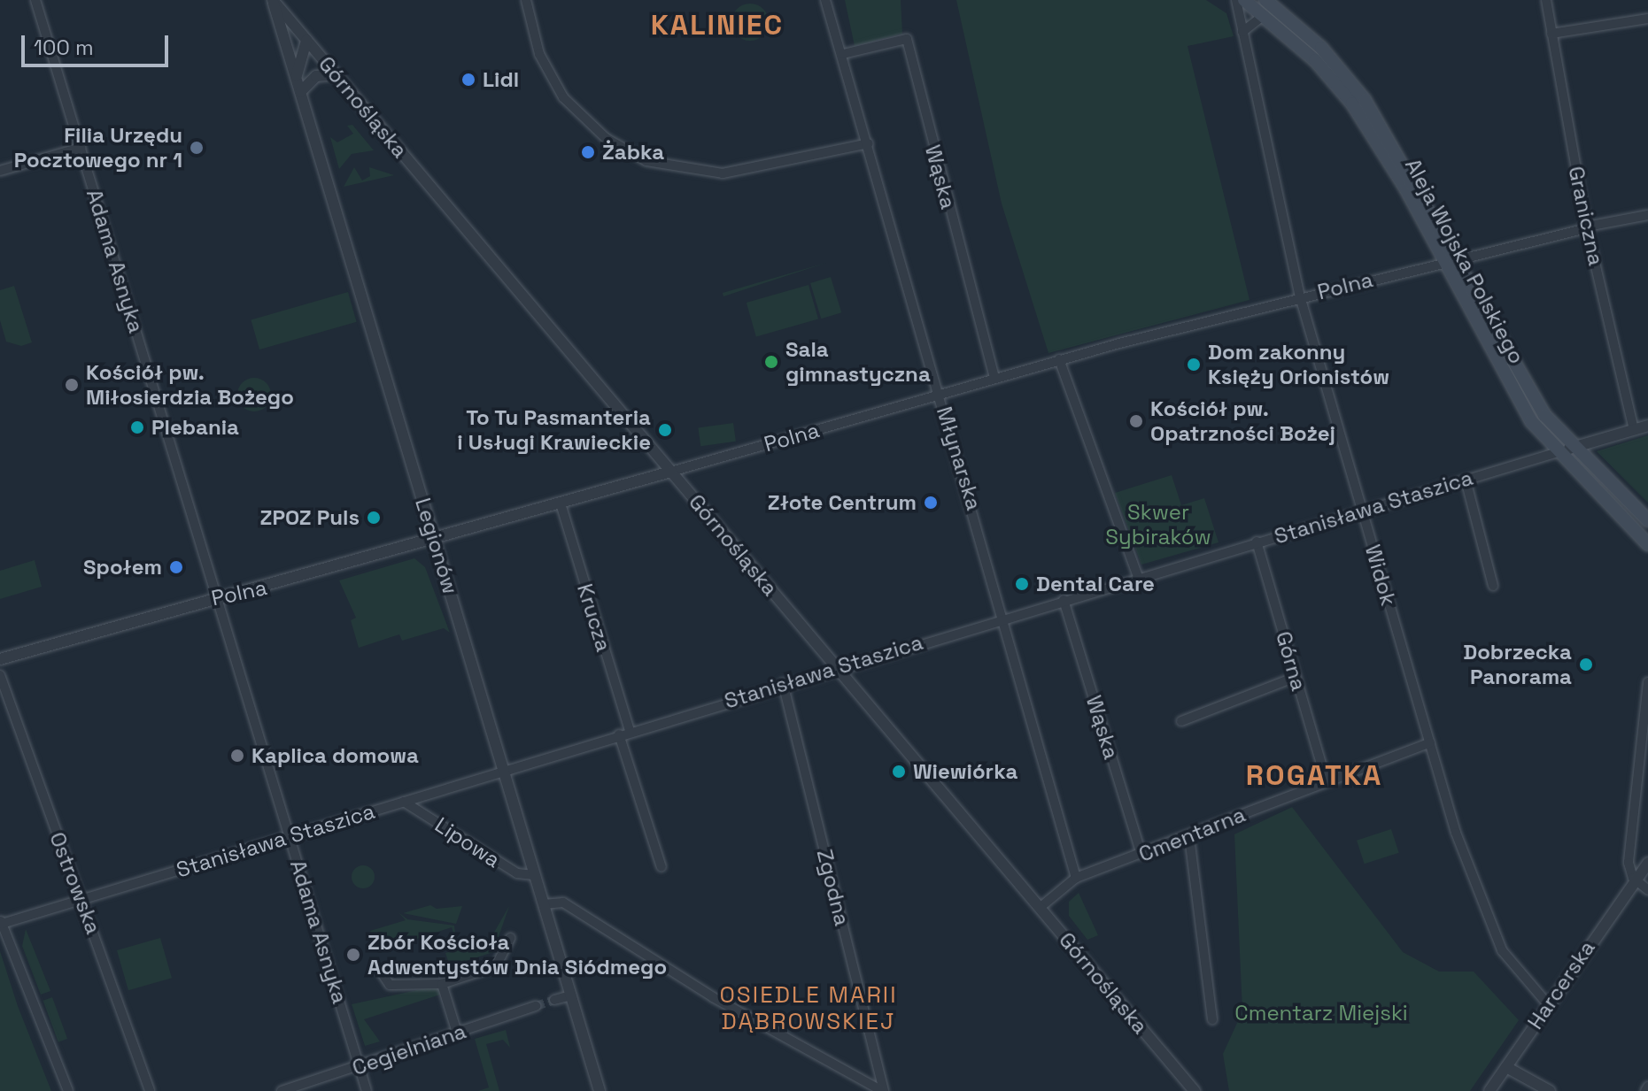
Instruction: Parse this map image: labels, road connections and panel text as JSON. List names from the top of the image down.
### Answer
{
  "streets": {
    "main road": ["Aleja Wojska Polskiego"],
    "street": [
      "Górnośląska",
      "Wąska",
      "Graniczna",
      "Adama Asnyka",
      "Polna",
      "Młynarska",
      "Stanisława Staszica",
      "Legionów",
      "Widok",
      "Krucza",
      "Górna",
      "Cmentarna",
      "Lipowa",
      "Ostrowska",
      "Zgodna",
      "Harcerska",
      "Cegielniana"
    ]
  },
  "crossings": [
    ["Górnośląska", "Polna"],
    ["Górnośląska", "Stanisława Staszica"],
    ["Górnośląska", "Legionów"],
    ["Górnośląska", "Cmentarna"],
    ["Wąska", "Polna"],
    ["Wąska", "Młynarska"],
    ["Wąska", "Stanisława Staszica"],
    ["Wąska", "Cmentarna"],
    ["Graniczna", "Polna"],
    ["Graniczna", "Stanisława Staszica"],
    ["Adama Asnyka", "Polna"],
    ["Adama Asnyka", "Stanisława Staszica"],
    ["Adama Asnyka", "Cegielniana"],
    ["Aleja Wojska Polskiego", "Polna"],
    ["Aleja Wojska Polskiego", "Stanisława Staszica"],
    ["Polna", "Młynarska"],
    ["Polna", "Legionów"],
    ["Polna", "Widok"],
    ["Polna", "Krucza"],
    ["Młynarska", "Stanisława Staszica"],
    ["Młynarska", "Cmentarna"],
    ["Stanisława Staszica", "Legionów"],
    ["Stanisława Staszica", "Widok"],
    ["Stanisława Staszica", "Krucza"],
    ["Stanisława Staszica", "Górna"],
    ["Stanisława Staszica", "Lipowa"],
    ["Stanisława Staszica", "Ostrowska"],
    ["Stanisława Staszica", "Zgodna"],
    ["Legionów", "Lipowa"],
    ["Widok", "Cmentarna"],
    ["Widok", "Harcerska"],
    ["Górna", "Cmentarna"]
  ],
  "districts": ["KALINIEC", "ROGATKA", "OSIEDLE MARII DĄBROWSKIEJ"],
  "parks": ["Skwer Sybiraków", "Cmentarz Miejski"],
  "places": [
    "Lidl",
    "Filia Urzędu Pocztowego nr 1",
    "Żabka",
    "Sala gimnastyczna",
    "Dom zakonny Księży Orionistów",
    "Kościół pw. Miłosierdzia Bożego",
    "Kościół pw. Opatrzności Bożej",
    "Plebania",
    "To Tu Pasmanteria i Usługi Krawieckie",
    "Złote Centrum",
    "ZPOZ Puls",
    "Społem",
    "Dental Care",
    "Dobrzecka Panorama",
    "Kaplica domowa",
    "Wiewiórka",
    "Zbór Kościoła Adwentystów Dnia Siódmego"
  ],
  "scale_bar": "100 m"
}
